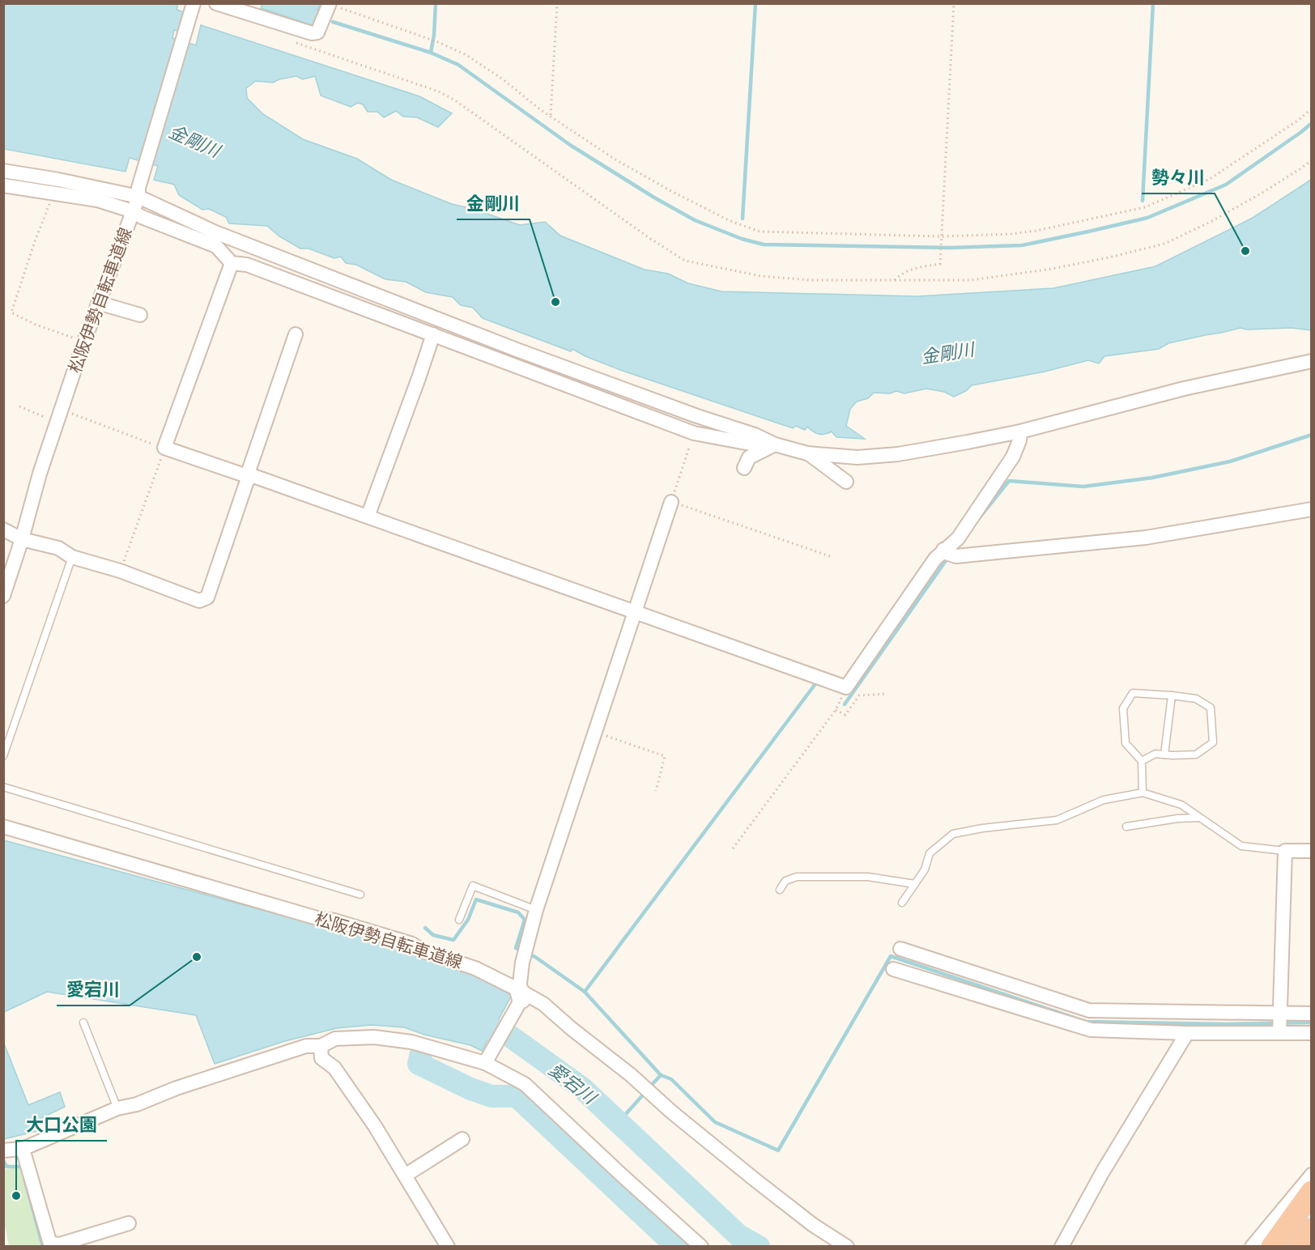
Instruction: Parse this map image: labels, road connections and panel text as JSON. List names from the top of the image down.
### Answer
{
  "streets": {
    "street": ["松阪伊勢自転車道線"]
  },
  "water": ["金剛川", "愛宕川"],
  "places": [
    "勢々川",
    "金剛川",
    "愛宕川",
    "大口公園"
  ]
}
